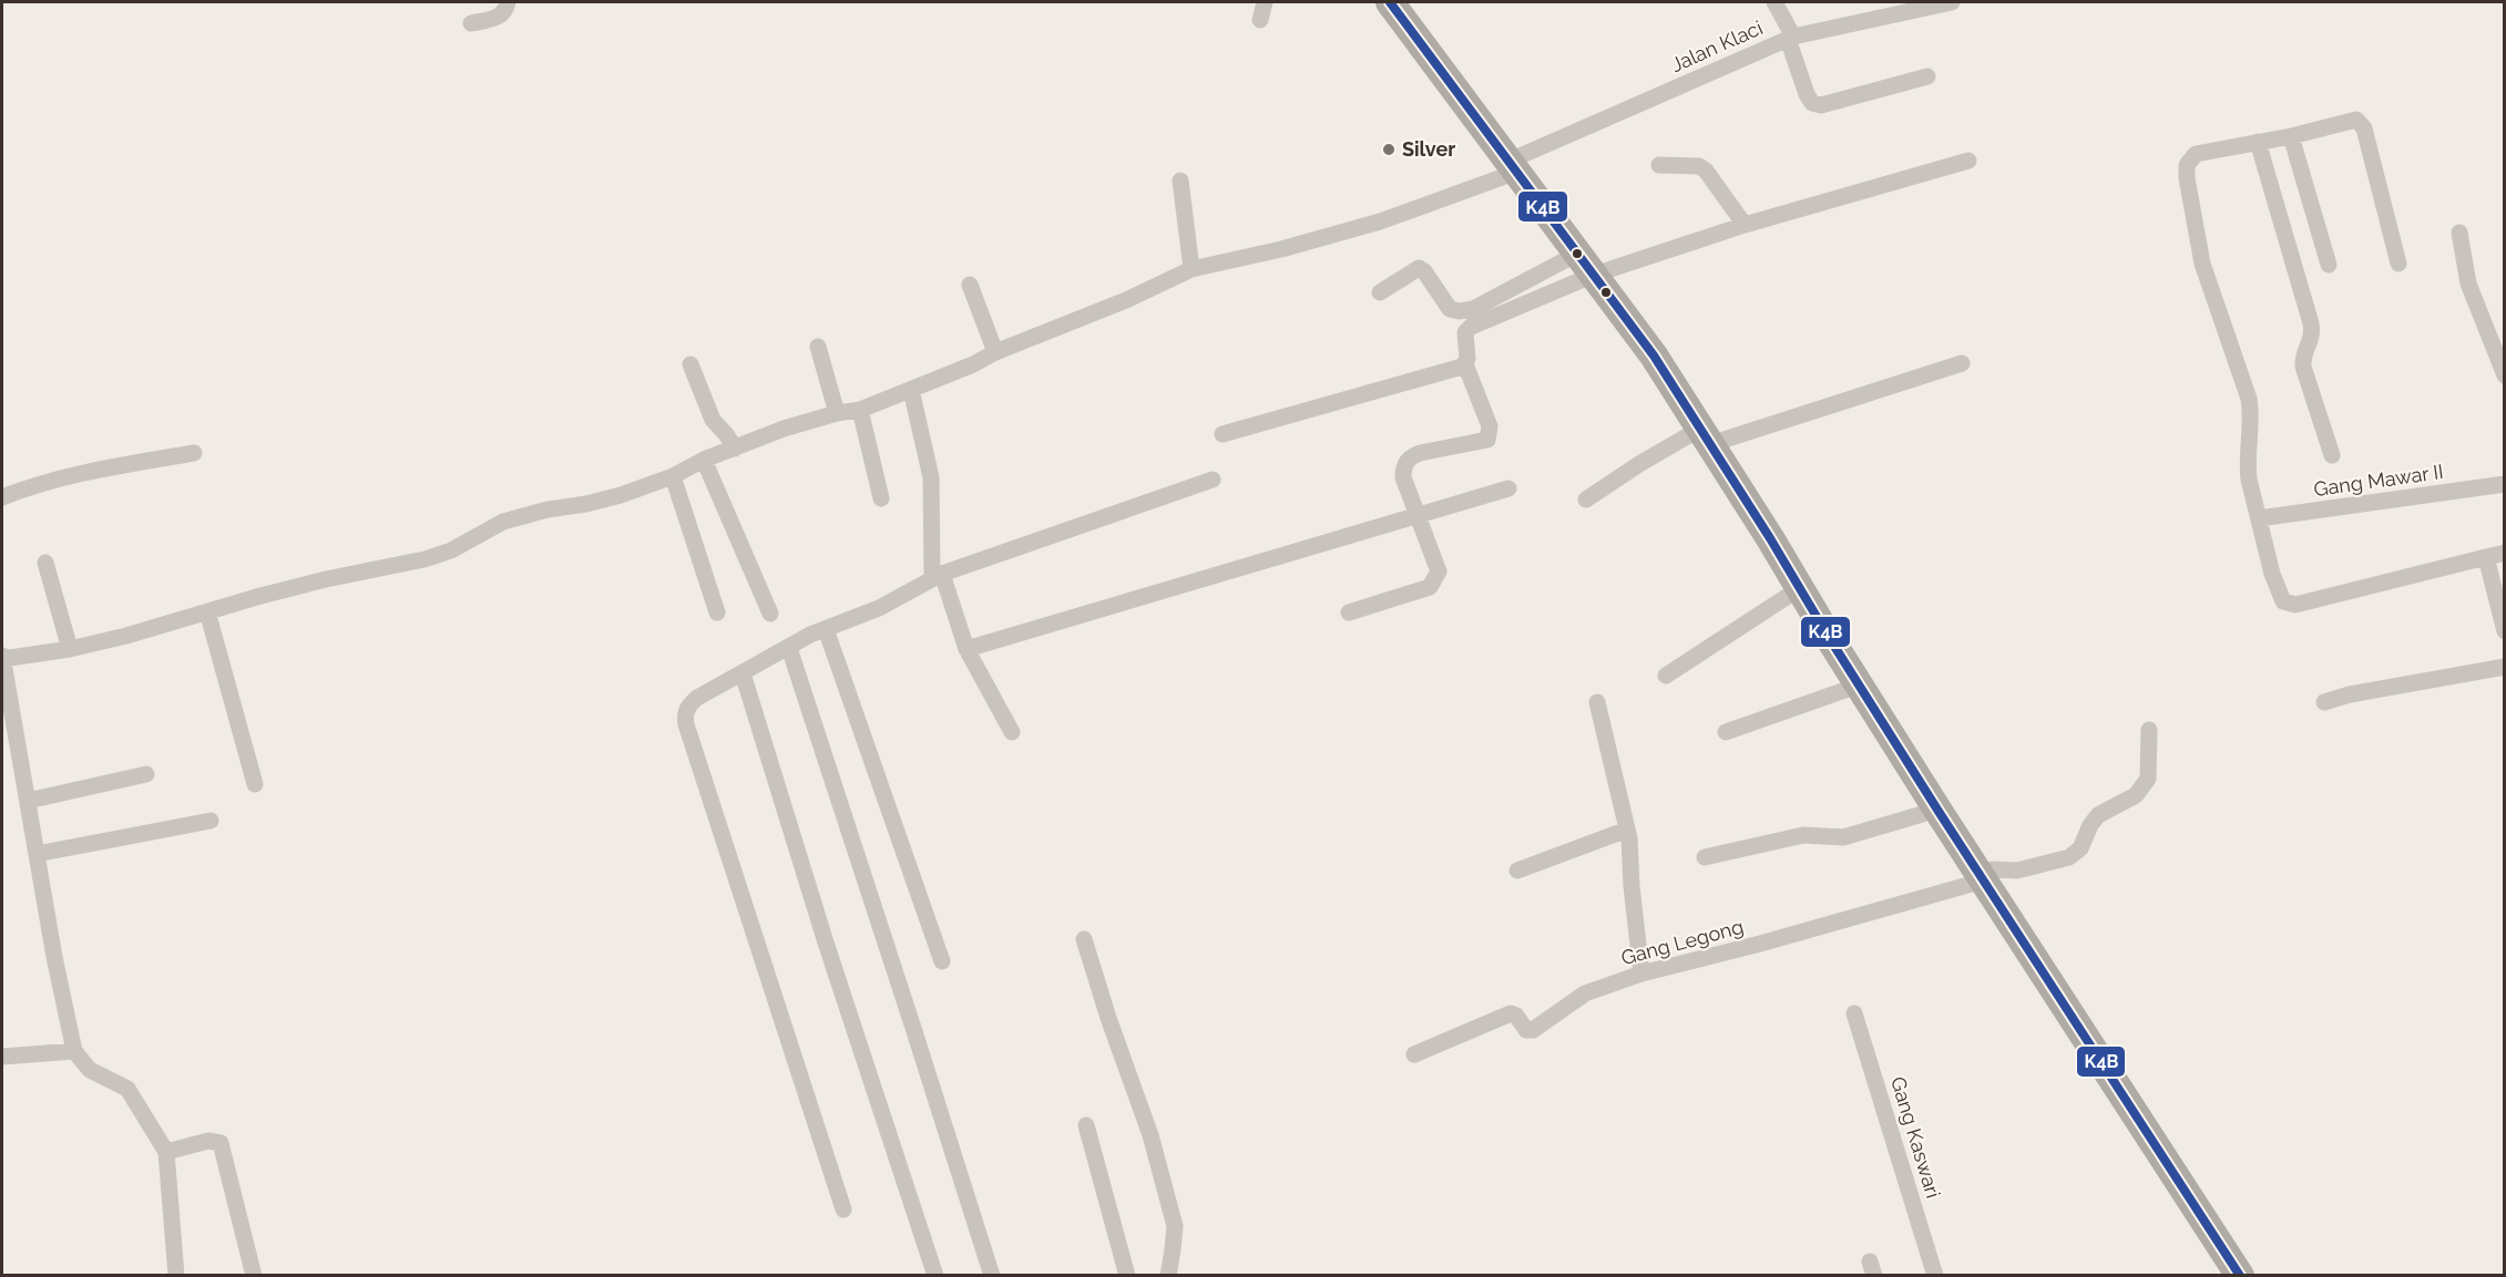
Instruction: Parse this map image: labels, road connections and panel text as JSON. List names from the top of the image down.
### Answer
{
  "streets": {
    "street": [
      "Jalan Klaci",
      "Gang Mawar II",
      "Gang Legong",
      "Gang Kaswari"
    ]
  },
  "places": ["Silver"],
  "lines": ["transit line K4B"]
}
